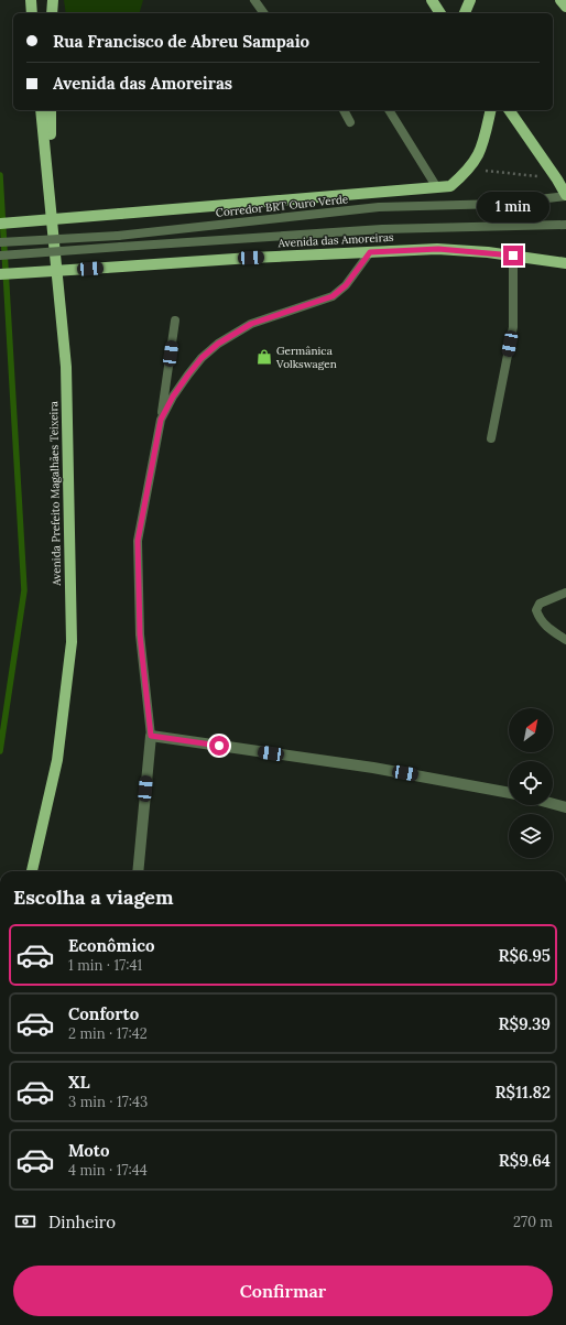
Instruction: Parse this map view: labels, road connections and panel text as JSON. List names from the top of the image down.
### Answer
{
  "streets": {
    "main road": ["Avenida das Amoreiras", "Avenida Prefeito Magalhães Teixeira"],
    "lane": ["Corredor BRT Ouro Verde"]
  },
  "places": {
    "shop": ["Germânica Volkswagen"]
  },
  "north": "top right",
  "page": {
    "banner": ["Rua Francisco de Abreu Sampaio", "Avenida das Amoreiras"],
    "bubble": "1 min",
    "heading": "Escolha a viagem",
    "list": [
      {
        "name": "Econômico",
        "note": "1 min · 17:41",
        "value": "R$6.95"
      },
      {
        "name": "Conforto",
        "note": "2 min · 17:42",
        "value": "R$9.39"
      },
      {
        "name": "XL",
        "note": "3 min · 17:43",
        "value": "R$11.82"
      },
      {
        "name": "Moto",
        "note": "4 min · 17:44",
        "value": "R$9.64"
      }
    ],
    "pay": ["Dinheiro", "270 m"],
    "buttons": "Confirmar"
  }
}
